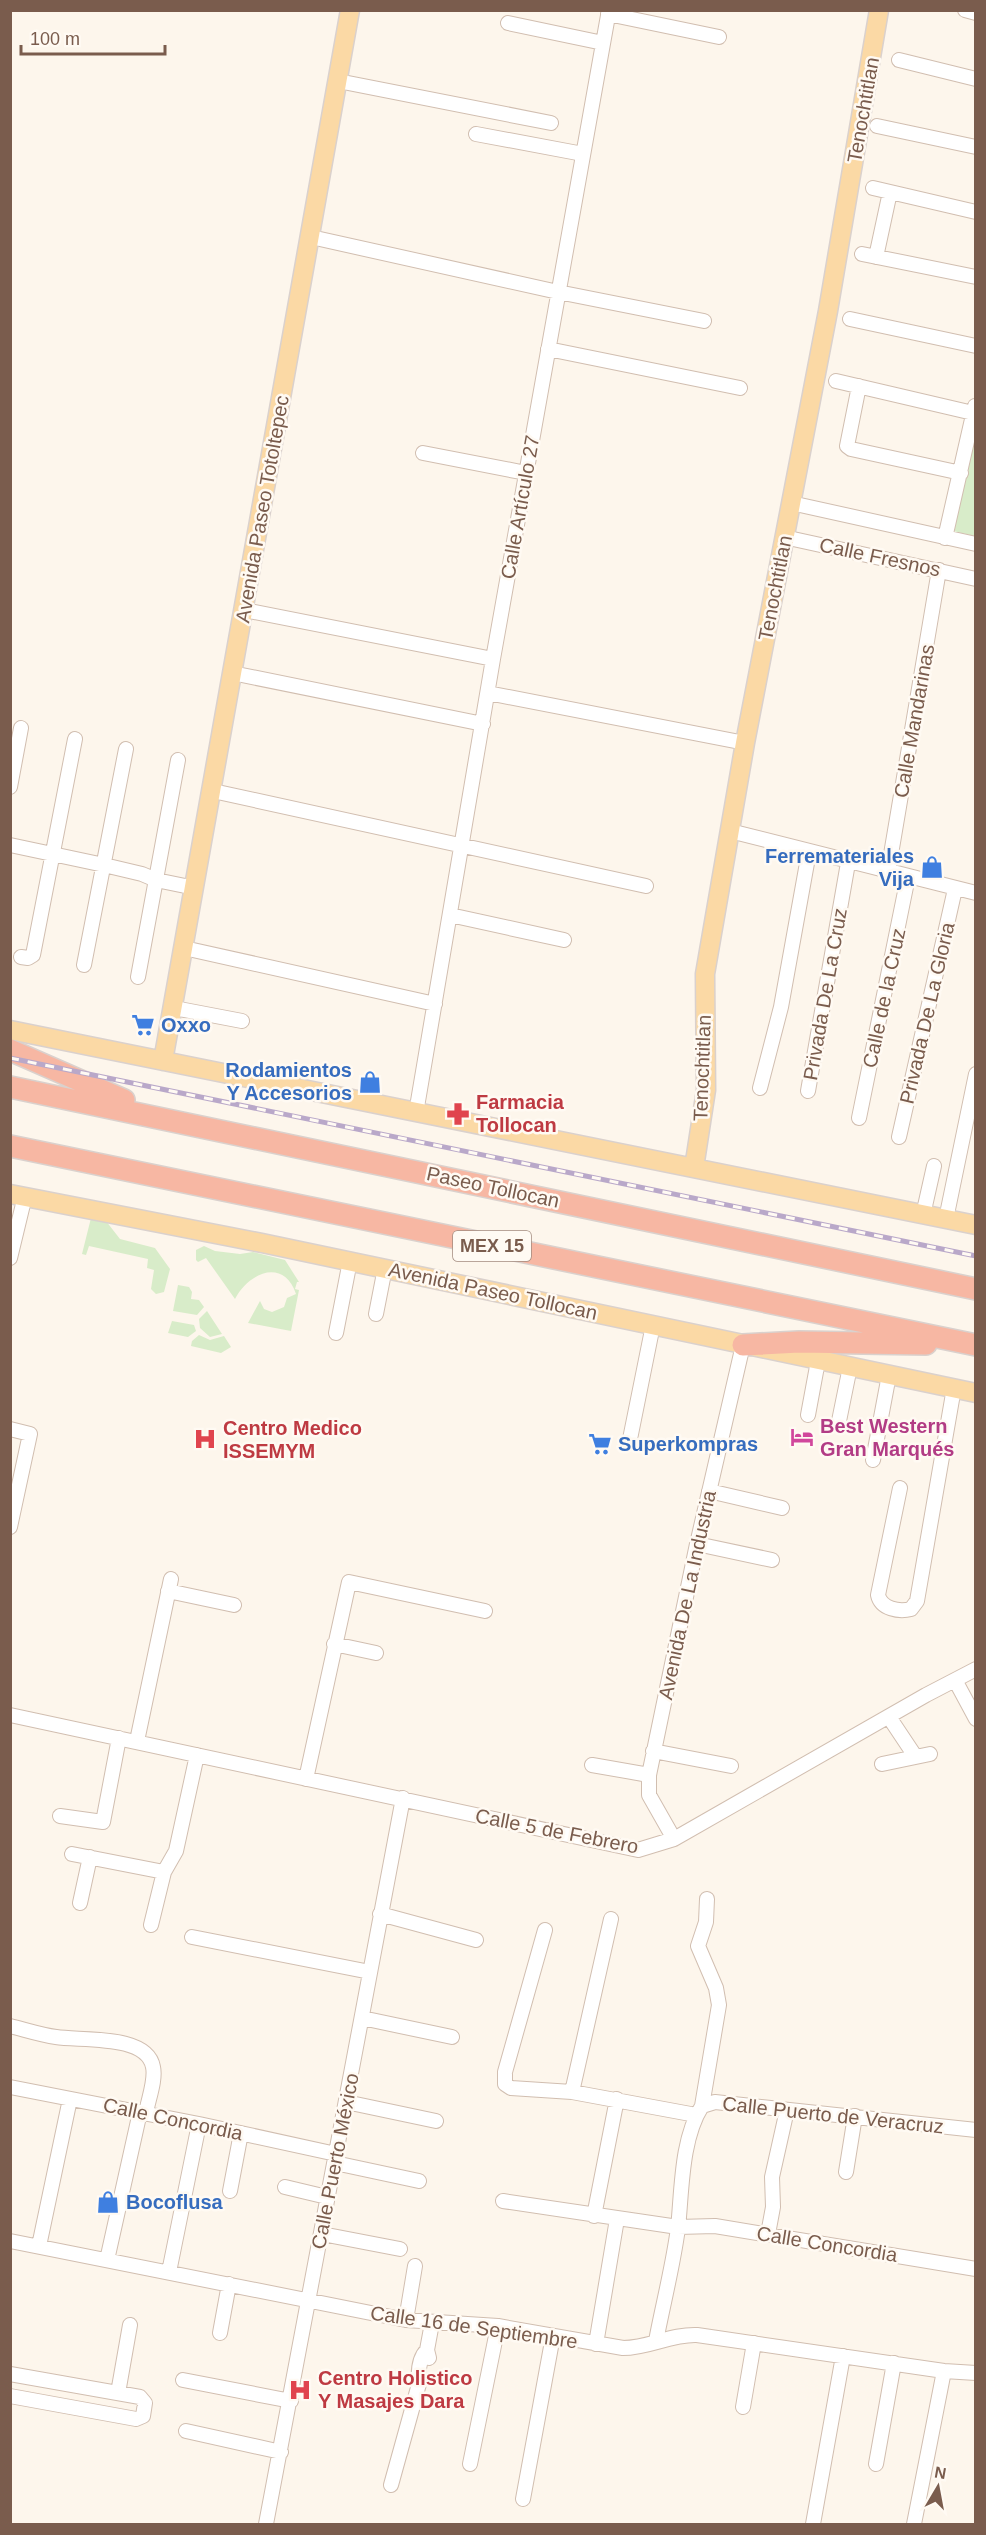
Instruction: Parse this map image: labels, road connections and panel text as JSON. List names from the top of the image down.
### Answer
{
  "streets": {
    "highway": ["Paseo Tollocan", "MEX 15"],
    "main road": ["Tenochtitlan", "Avenida Paseo Totoltepec", "Avenida Paseo Tollocan"],
    "street": [
      "Calle Artículo 27",
      "Calle Fresnos",
      "Calle Mandarinas",
      "Privada De La Cruz",
      "Calle de la Cruz",
      "Privada De La Gloria",
      "Avenida De La Industria",
      "Calle 5 de Febrero",
      "Calle Puerto de Veracruz",
      "Calle Concordia",
      "Calle Puerto México",
      "Calle 16 de Septiembre"
    ]
  },
  "crossings": [
    ["Tenochtitlan", "Calle Fresnos"],
    ["Calle Fresnos", "Calle Mandarinas"],
    ["Avenida Paseo Tollocan", "Avenida De La Industria"],
    ["Avenida De La Industria", "Calle 5 de Febrero"],
    ["Calle 5 de Febrero", "Calle Puerto México"],
    ["Calle Concordia", "Calle Puerto México"],
    ["Calle Puerto México", "Calle 16 de Septiembre"]
  ],
  "places": {
    "shop": ["Ferremateriales Vija", "Rodamientos Y Accesorios", "Bocoflusa"],
    "supermarket": ["Oxxo", "Superkompras"],
    "pharmacy": ["Farmacia Tollocan"],
    "hotel": ["Best Western Gran Marqués"],
    "hospital": ["Centro Medico ISSEMYM", "Centro Holistico Y Masajes Dara"]
  },
  "scale_bar": "100 m",
  "north": "top"
}
